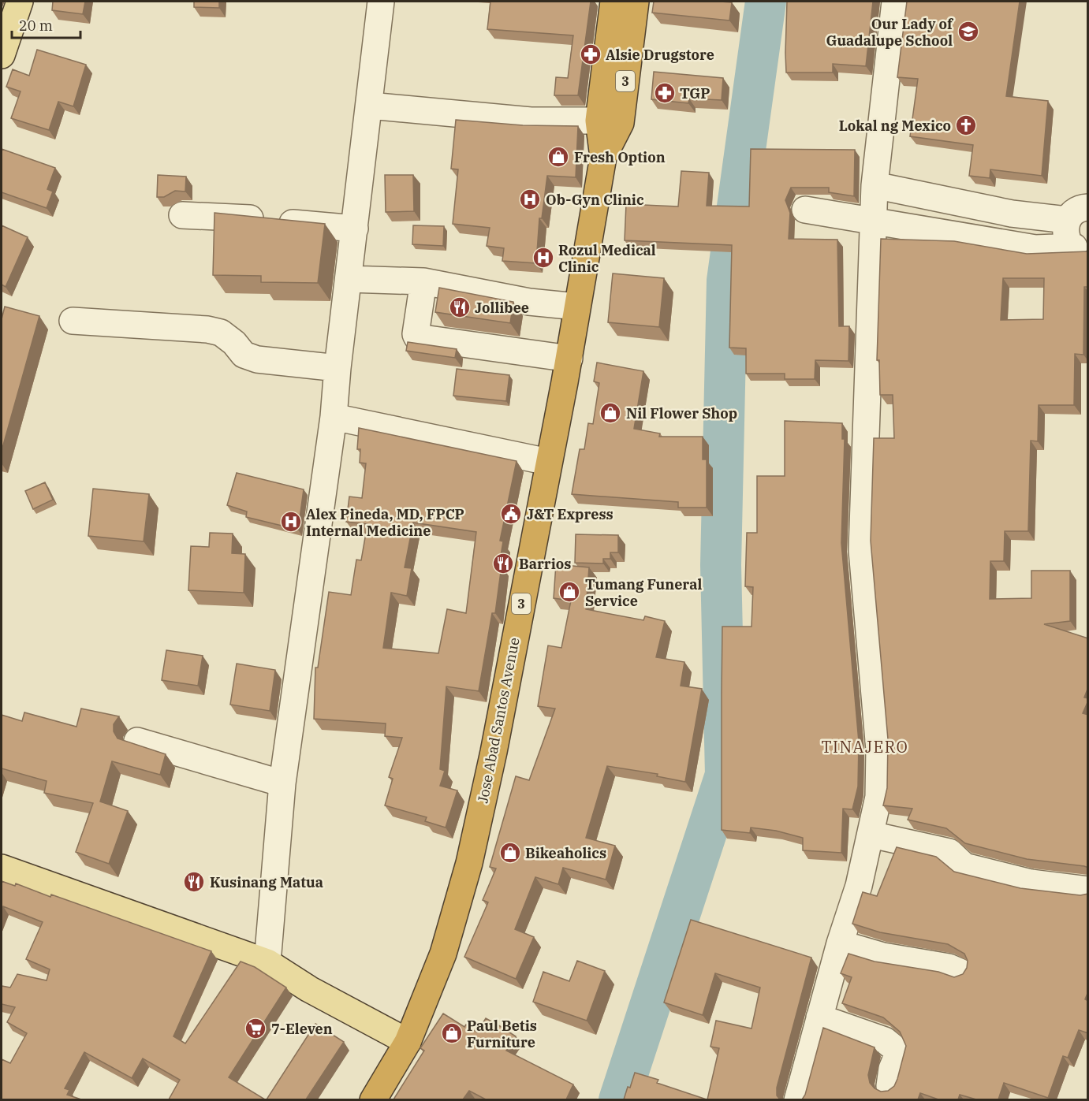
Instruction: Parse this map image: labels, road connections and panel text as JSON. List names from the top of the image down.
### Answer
{
  "streets": {
    "highway": ["3", "Jose Abad Santos Avenue"]
  },
  "districts": ["TINAJERO"],
  "places": {
    "school or university": ["Our Lady of Guadalupe School"],
    "pharmacy": ["Alsie Drugstore", "TGP"],
    "church": ["Lokal ng Mexico"],
    "shop": [
      "Fresh Option",
      "Nil Flower Shop",
      "Tumang Funeral Service",
      "Bikeaholics",
      "Paul Betis Furniture"
    ],
    "hospital": ["Ob-Gyn Clinic", "Rozul Medical Clinic", "Alex Pineda, MD, FPCP Internal Medicine"],
    "restaurant": ["Jollibee", "Barrios", "Kusinang Matua"],
    "public building": ["J&T Express"],
    "supermarket": ["7-Eleven"]
  },
  "scale_bar": "20 m"
}
